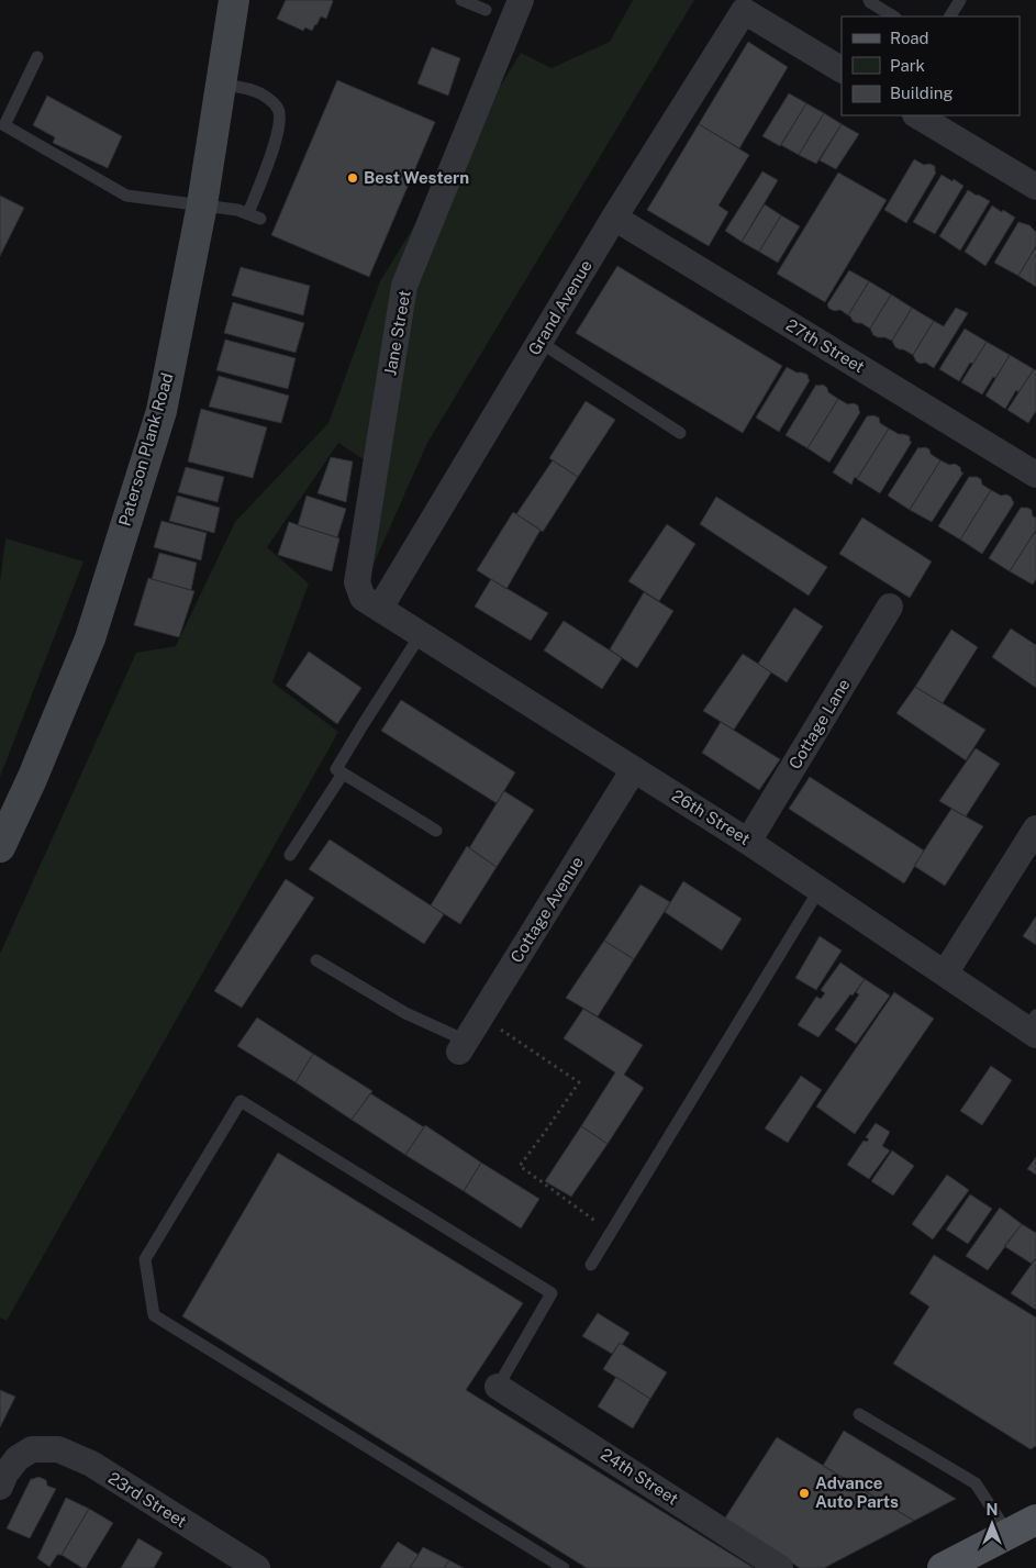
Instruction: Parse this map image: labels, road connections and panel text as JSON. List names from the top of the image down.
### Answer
{
  "streets": {
    "main road": ["Paterson Plank Road"],
    "street": [
      "Grand Avenue",
      "Jane Street",
      "27th Street",
      "Cottage Lane",
      "26th Street",
      "Cottage Avenue",
      "24th Street",
      "23rd Street"
    ]
  },
  "crossings": [
    ["Grand Avenue", "Jane Street"],
    ["Grand Avenue", "27th Street"],
    ["Grand Avenue", "26th Street"],
    ["Jane Street", "26th Street"],
    ["Cottage Lane", "26th Street"],
    ["26th Street", "Cottage Avenue"]
  ],
  "places": ["Best Western", "Advance Auto Parts"],
  "legend": ["Road", "Park", "Building"],
  "north": "top"
}
